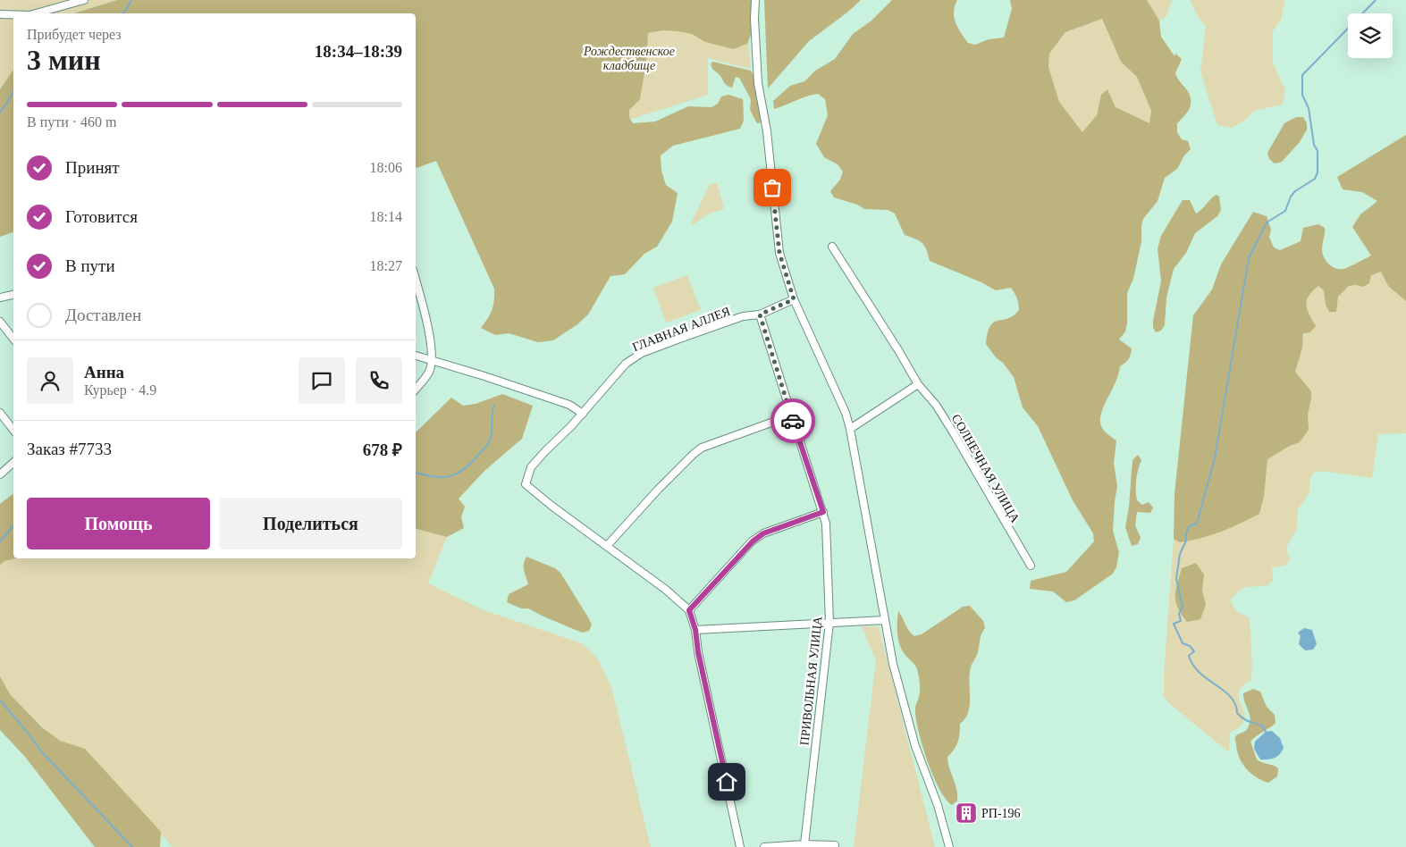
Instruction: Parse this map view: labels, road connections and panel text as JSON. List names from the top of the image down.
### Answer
{
  "streets": {
    "street": ["ГЛАВНАЯ АЛЛЕЯ", "СОЛНЕЧНАЯ УЛИЦА", "ПРИВОЛЬНАЯ УЛИЦА"]
  },
  "crossings": [
    ["ГЛАВНАЯ АЛЛЕЯ", "ПРИВОЛЬНАЯ УЛИЦА"]
  ],
  "parks": ["Рождественское кладбище"],
  "places": {
    "building": ["РП-196"]
  },
  "page": {
    "heading": ["3 мин", "Прибудет через", "18:34–18:39"],
    "panel": [
      "Анна",
      "Курьер · 4.9",
      "Заказ #7733",
      "678 ₽"
    ],
    "bar": "В пути · 460 m",
    "list": [
      ["Принят", "18:06"],
      ["Готовится", "18:14"],
      ["В пути", "18:27"],
      "Доставлен"
    ],
    "buttons": ["Помощь", "Поделиться"]
  }
}
